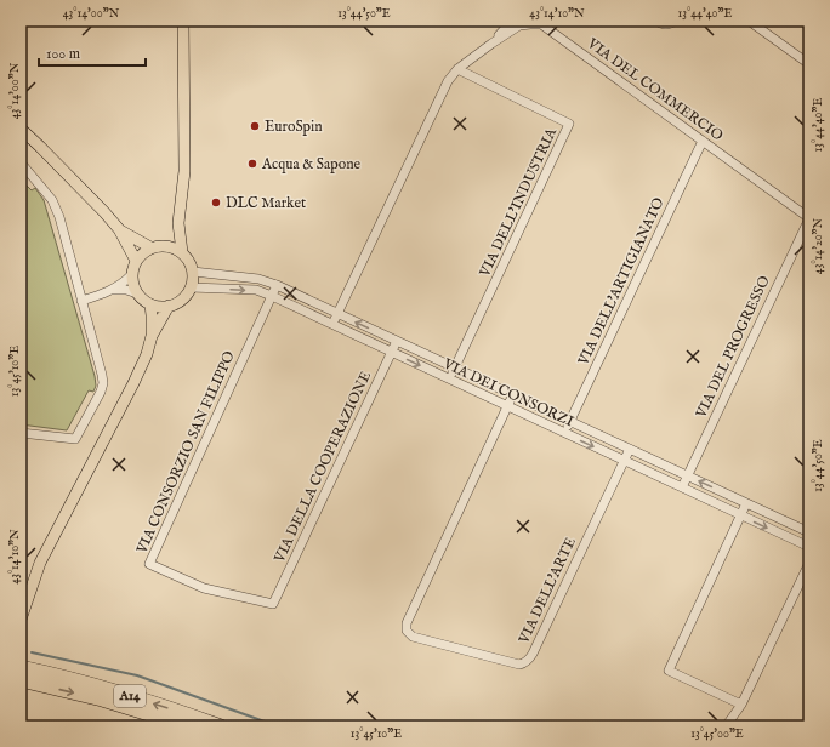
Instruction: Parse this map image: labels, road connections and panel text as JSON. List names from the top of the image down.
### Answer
{
  "streets": {
    "highway": ["A14"],
    "street": [
      "VIA DEL COMMERCIO",
      "VIA DELL'INDUSTRIA",
      "VIA DELL'ARTIGIANATO",
      "VIA DEL PROGRESSO",
      "VIA DEI CONSORZI",
      "VIA CONSORZIO SAN FILIPPO",
      "VIA DELLA COOPERAZIONE",
      "VIA DELL'ARTE"
    ]
  },
  "crossings": [
    ["VIA DEL COMMERCIO", "VIA DELL'INDUSTRIA"],
    ["VIA DEL COMMERCIO", "VIA DELL'ARTIGIANATO"],
    ["VIA DEL COMMERCIO", "VIA DEL PROGRESSO"],
    ["VIA DEL COMMERCIO", "VIA DEI CONSORZI"],
    ["VIA DELL'INDUSTRIA", "VIA DEI CONSORZI"],
    ["VIA DELL'ARTIGIANATO", "VIA DEI CONSORZI"],
    ["VIA DEL PROGRESSO", "VIA DEI CONSORZI"],
    ["VIA DEI CONSORZI", "VIA CONSORZIO SAN FILIPPO"],
    ["VIA DEI CONSORZI", "VIA DELLA COOPERAZIONE"],
    ["VIA DEI CONSORZI", "VIA DELL'ARTE"],
    ["VIA CONSORZIO SAN FILIPPO", "VIA DELLA COOPERAZIONE"]
  ],
  "places": ["EuroSpin", "Acqua & Sapone", "DLC Market"],
  "scale_bar": "100 m",
  "coordinates": [
    "43°14'00\"N",
    "13°44'50\"E",
    "43°14'10\"N",
    "13°44'40\"E",
    "43°14'20\"N",
    "13°45'10\"E",
    "13°45'00\"E"
  ]
}
